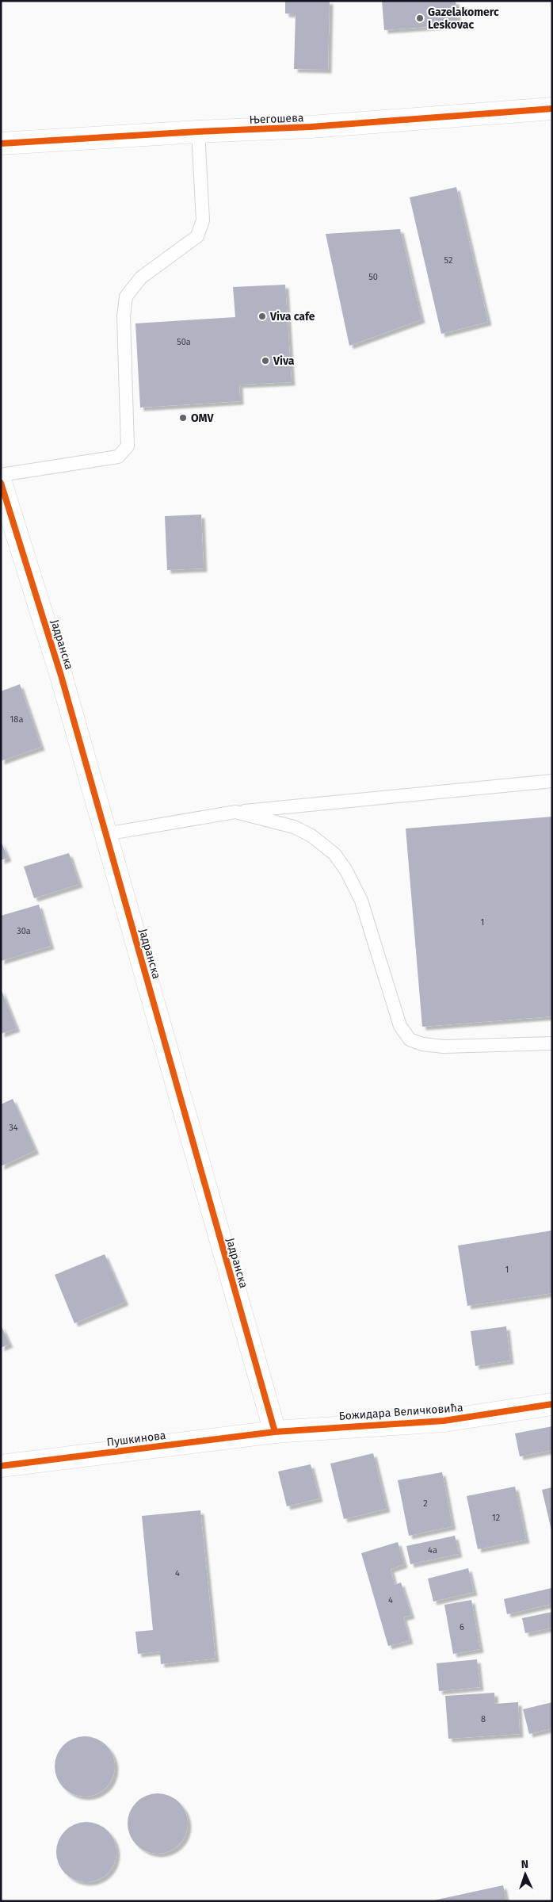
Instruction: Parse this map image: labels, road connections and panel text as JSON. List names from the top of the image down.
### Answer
{
  "streets": {
    "street": [
      "Његошева",
      "Јадранска",
      "Божидара Величковића",
      "Пушкинова"
    ]
  },
  "crossings": [
    ["Јадранска", "Божидара Величковића"],
    ["Јадранска", "Пушкинова"],
    ["Божидара Величковића", "Пушкинова"]
  ],
  "places": [
    "Gazelakomerc Leskovac",
    "Viva cafe",
    "Viva",
    "OMV"
  ],
  "house_numbers": [
    "52",
    "50",
    "50a",
    "18a",
    "1",
    "30a",
    "34",
    "1",
    "2",
    "12",
    "4a",
    "4",
    "4",
    "6",
    "8"
  ],
  "north": "top"
}
